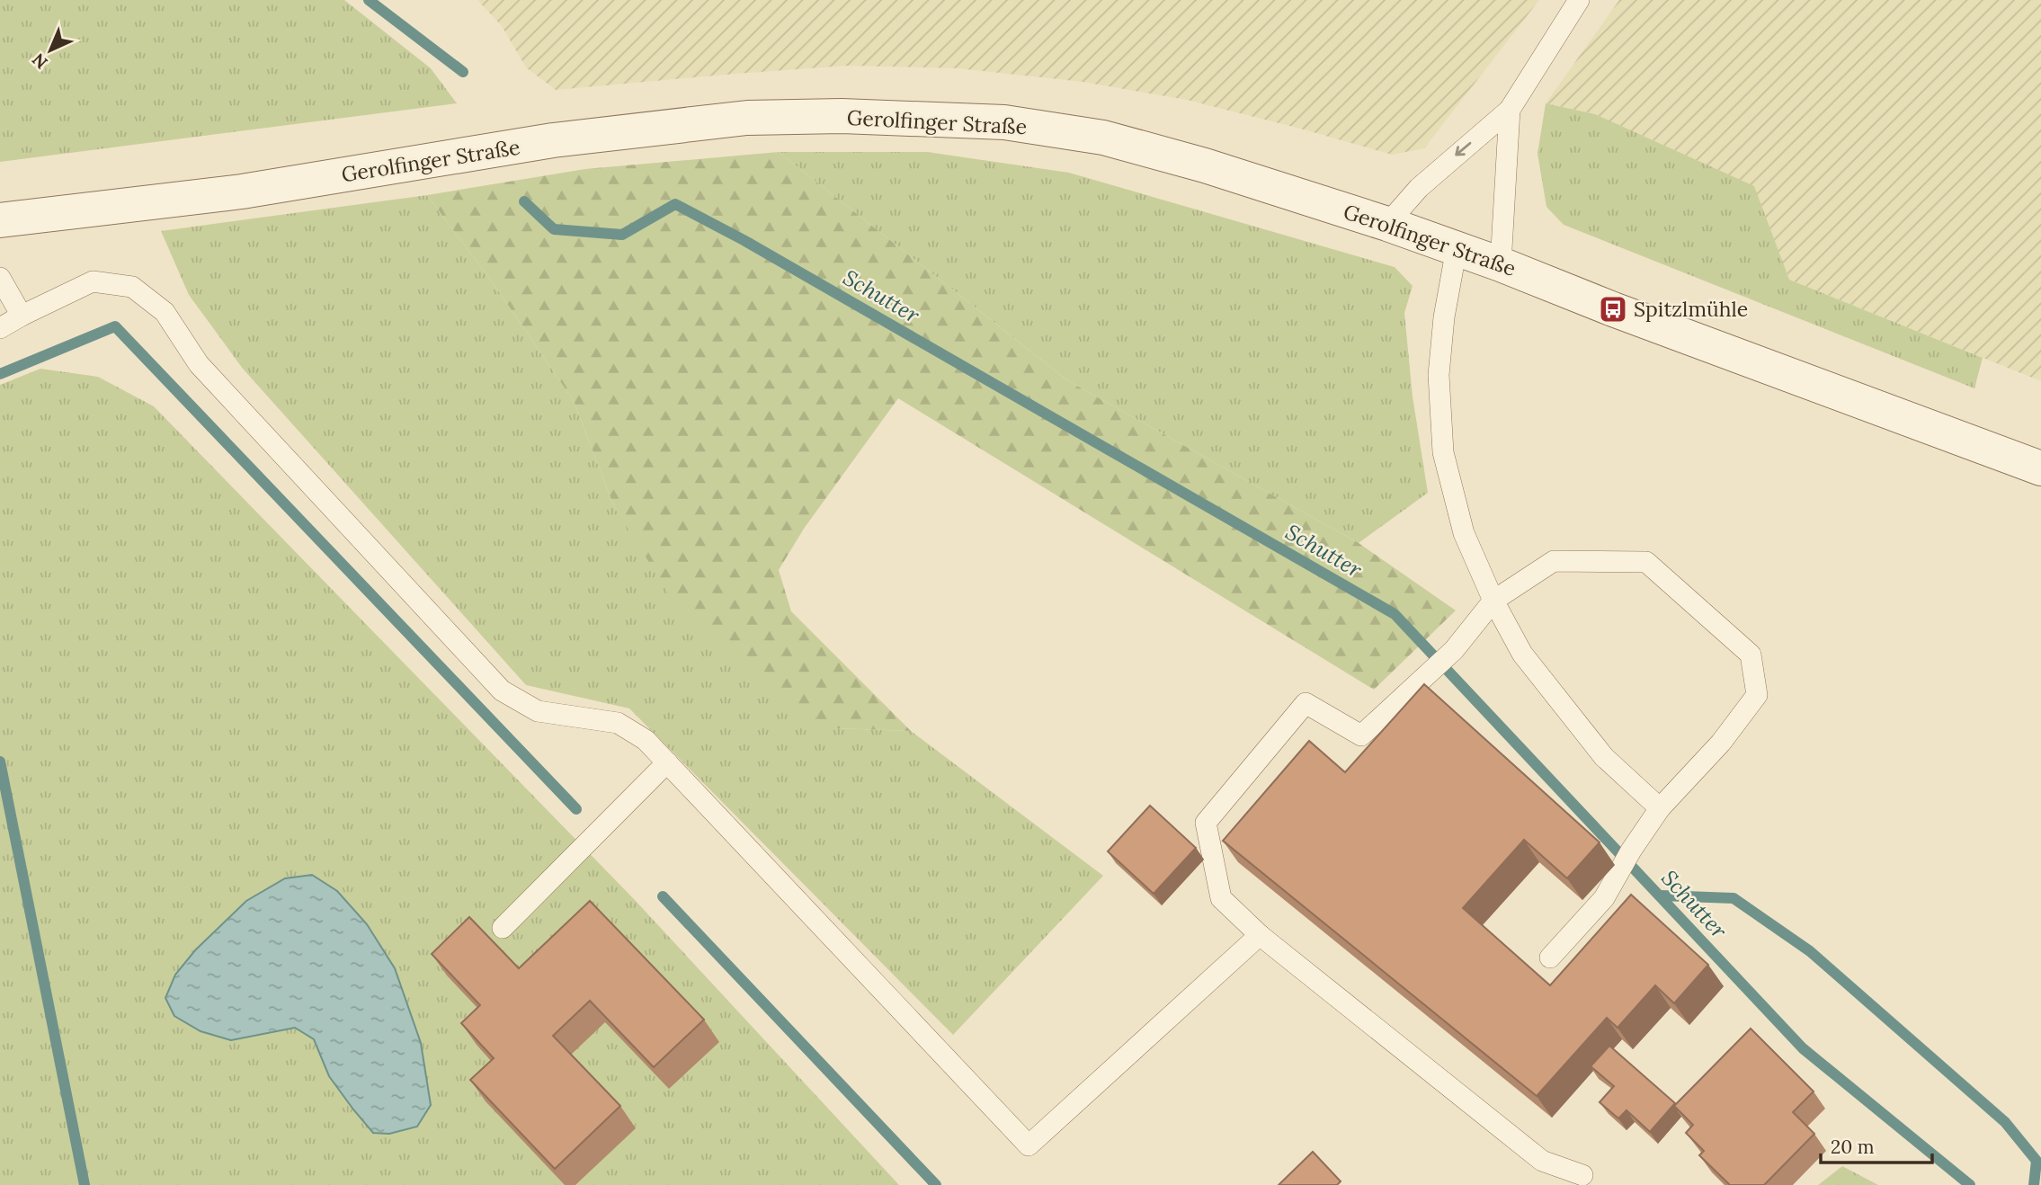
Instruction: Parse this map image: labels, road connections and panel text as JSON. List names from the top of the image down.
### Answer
{
  "streets": {
    "street": ["Gerolfinger Straße"]
  },
  "water": ["Schutter"],
  "places": {
    "bus stop": ["Spitzlmühle"]
  },
  "scale_bar": "20 m",
  "north": "bottom left"
}
